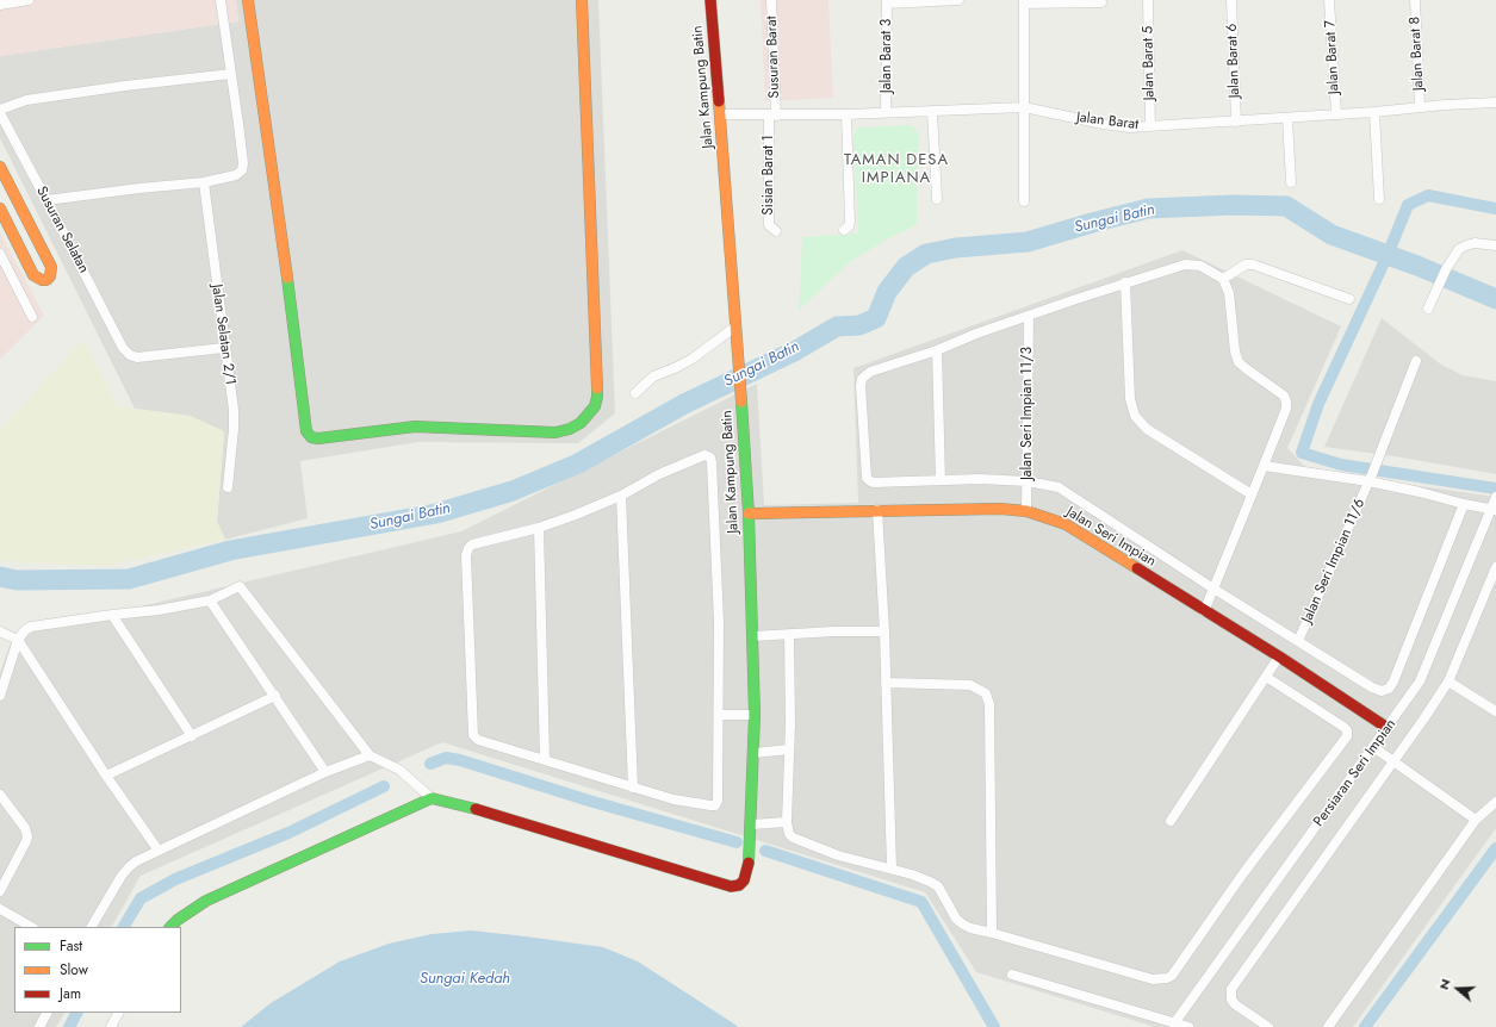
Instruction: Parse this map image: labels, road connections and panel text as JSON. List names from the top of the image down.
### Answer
{
  "streets": {
    "street": [
      "Jalan Barat 8",
      "Jalan Barat 3",
      "Susuran Barat",
      "Jalan Barat 7",
      "Jalan Barat 6",
      "Jalan Barat 5",
      "Jalan Kampung Batin",
      "Jalan Barat",
      "Sisian Barat 1",
      "Susuran Selatan",
      "Jalan Selatan 2/1",
      "Jalan Seri Impian 11/3",
      "Jalan Seri Impian",
      "Jalan Seri Impian 11/6",
      "Persiaran Seri Impian"
    ]
  },
  "crossings": [
    ["Jalan Barat 8", "Jalan Barat"],
    ["Jalan Barat 3", "Jalan Barat"],
    ["Susuran Barat", "Jalan Barat"],
    ["Susuran Barat", "Sisian Barat 1"],
    ["Jalan Barat 7", "Jalan Barat"],
    ["Jalan Barat 6", "Jalan Barat"],
    ["Jalan Barat 5", "Jalan Barat"],
    ["Jalan Kampung Batin", "Jalan Barat"],
    ["Jalan Kampung Batin", "Jalan Seri Impian"],
    ["Jalan Barat", "Sisian Barat 1"],
    ["Susuran Selatan", "Jalan Selatan 2/1"],
    ["Jalan Seri Impian 11/3", "Jalan Seri Impian"],
    ["Jalan Seri Impian", "Persiaran Seri Impian"]
  ],
  "districts": ["TAMAN DESA IMPIANA"],
  "water": ["Sungai Batin", "Sungai Kedah"],
  "legend": ["Fast", "Slow", "Jam"],
  "north": "left"
}
